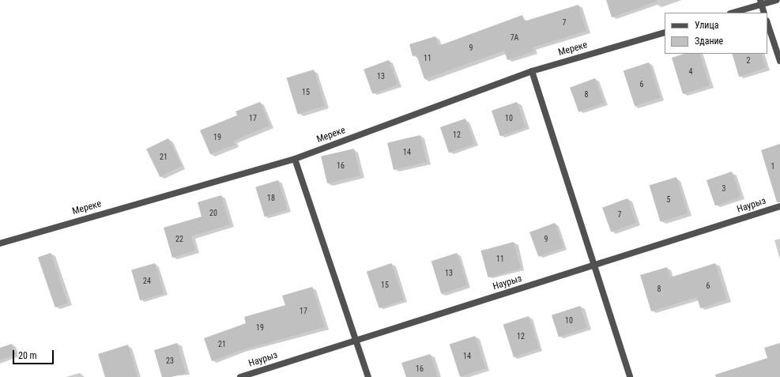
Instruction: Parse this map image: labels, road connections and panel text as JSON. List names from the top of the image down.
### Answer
{
  "streets": {
    "street": ["Мереке", "Наурыз"]
  },
  "house_numbers": [
    "7",
    "7А",
    "9",
    "11",
    "2",
    "4",
    "13",
    "6",
    "15",
    "8",
    "17",
    "10",
    "12",
    "19",
    "14",
    "21",
    "16",
    "1",
    "3",
    "18",
    "5",
    "20",
    "7",
    "22",
    "9",
    "11",
    "13",
    "24",
    "15",
    "6",
    "8",
    "17",
    "10",
    "19",
    "12",
    "21",
    "14",
    "23",
    "16"
  ],
  "legend": ["Улица", "Здание"],
  "scale_bar": "20 m"
}
